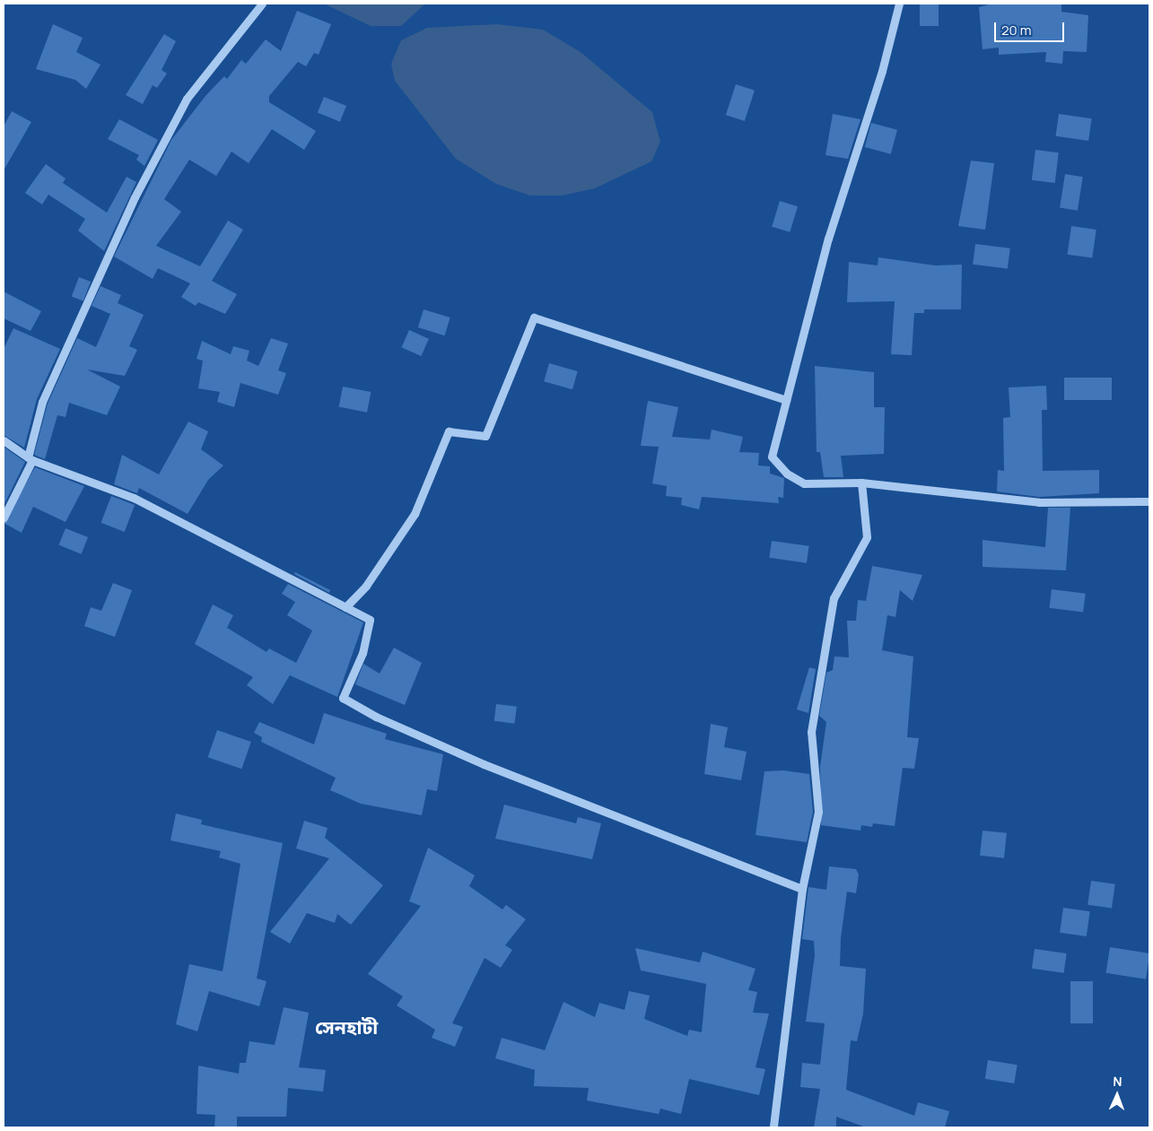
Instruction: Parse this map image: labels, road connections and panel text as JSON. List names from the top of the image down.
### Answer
{
  "districts": ["সেনহাটী"],
  "scale_bar": "20 m",
  "north": "top"
}
